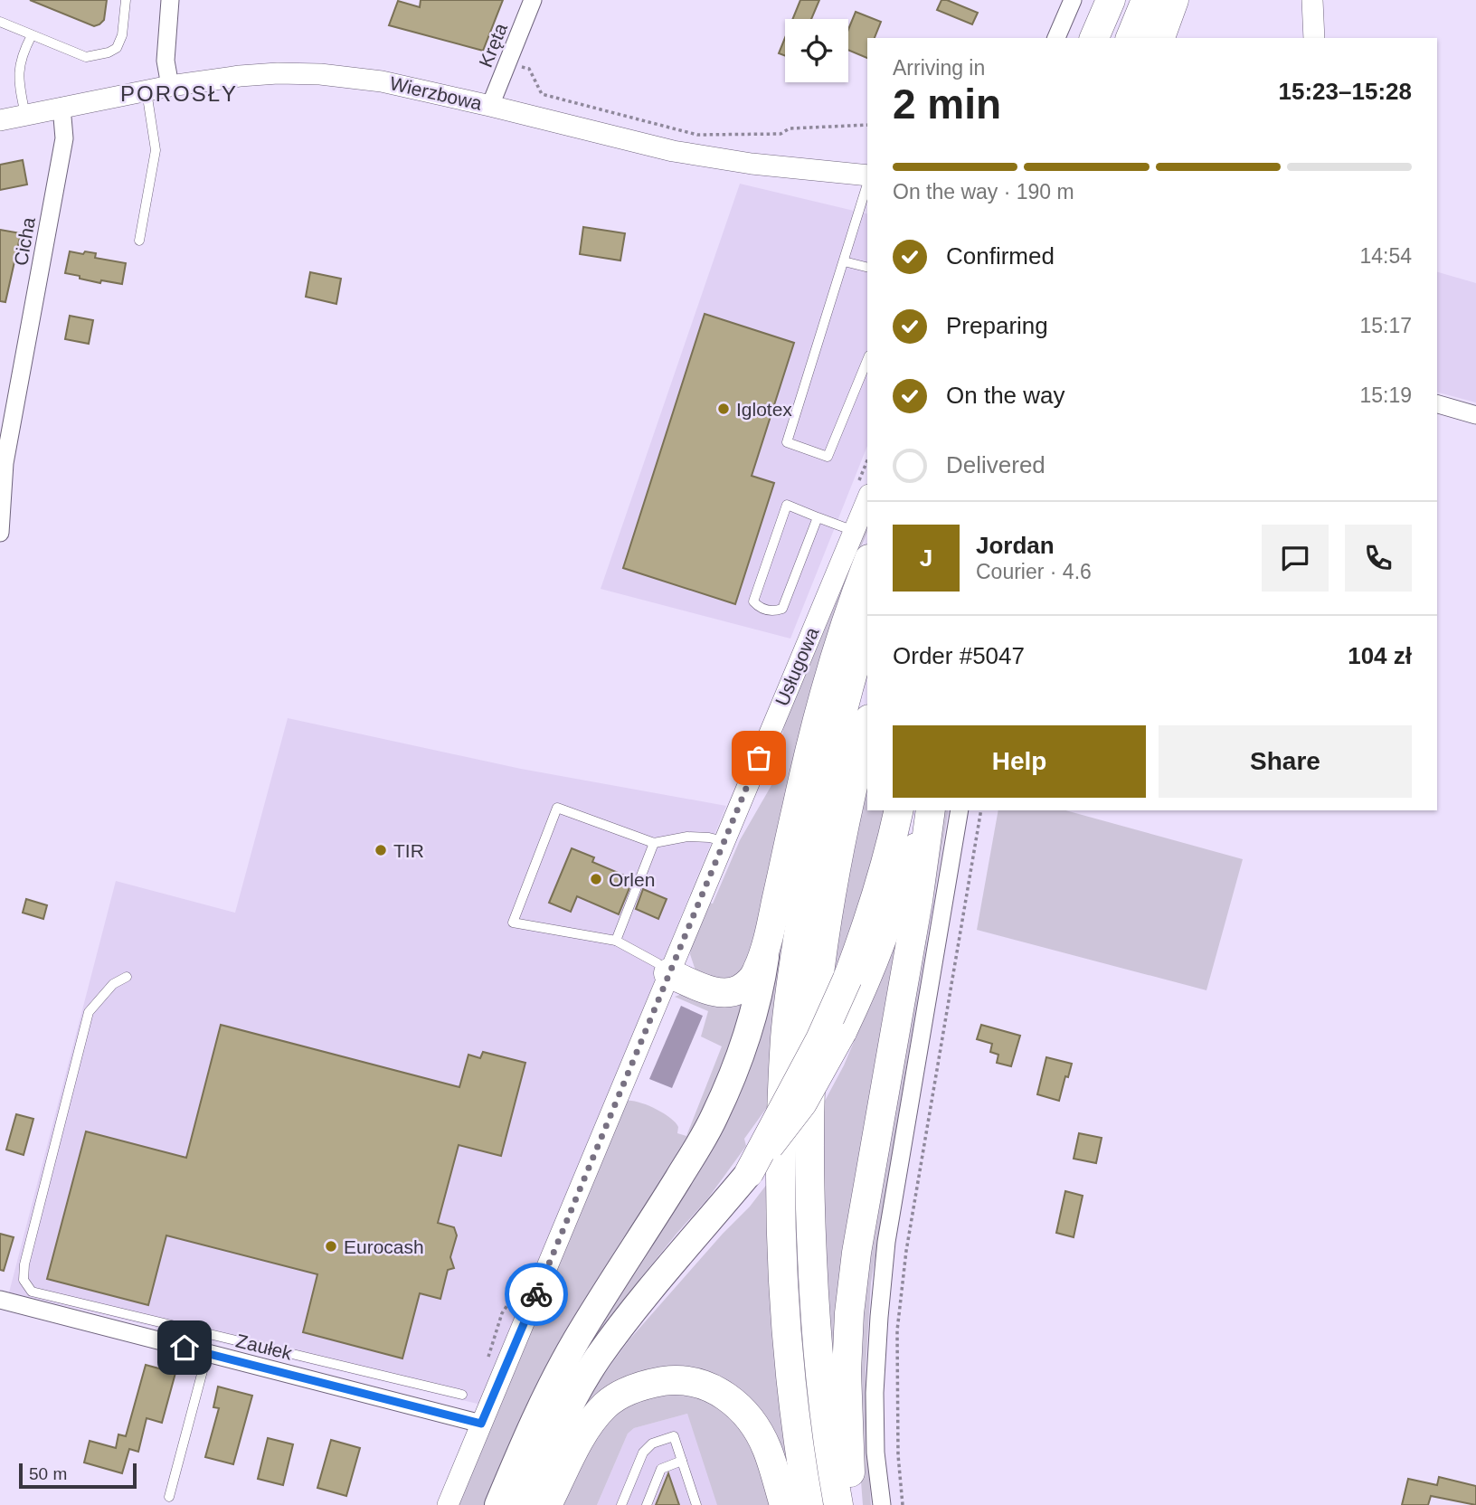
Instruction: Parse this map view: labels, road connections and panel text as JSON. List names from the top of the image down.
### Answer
{
  "streets": {
    "street": [
      "Kręta",
      "Wierzbowa",
      "Cicha",
      "Usługowa",
      "Zaułek"
    ]
  },
  "crossings": [
    ["Kręta", "Wierzbowa"],
    ["Wierzbowa", "Cicha"],
    ["Usługowa", "Zaułek"]
  ],
  "districts": ["POROSŁY"],
  "places": [
    "Iglotex",
    "TIR",
    "Orlen",
    "Eurocash"
  ],
  "scale_bar": "50 m",
  "page": {
    "heading": ["2 min", "Arriving in", "15:23–15:28"],
    "panel": [
      "Jordan",
      "Courier · 4.6",
      "Order #5047",
      "104 zł"
    ],
    "bar": "On the way · 190 m",
    "list": [
      ["Confirmed", "14:54"],
      ["Preparing", "15:17"],
      ["On the way", "15:19"],
      "Delivered"
    ],
    "round": "J",
    "buttons": ["Help", "Share"],
    "scale": "50 m"
  }
}
